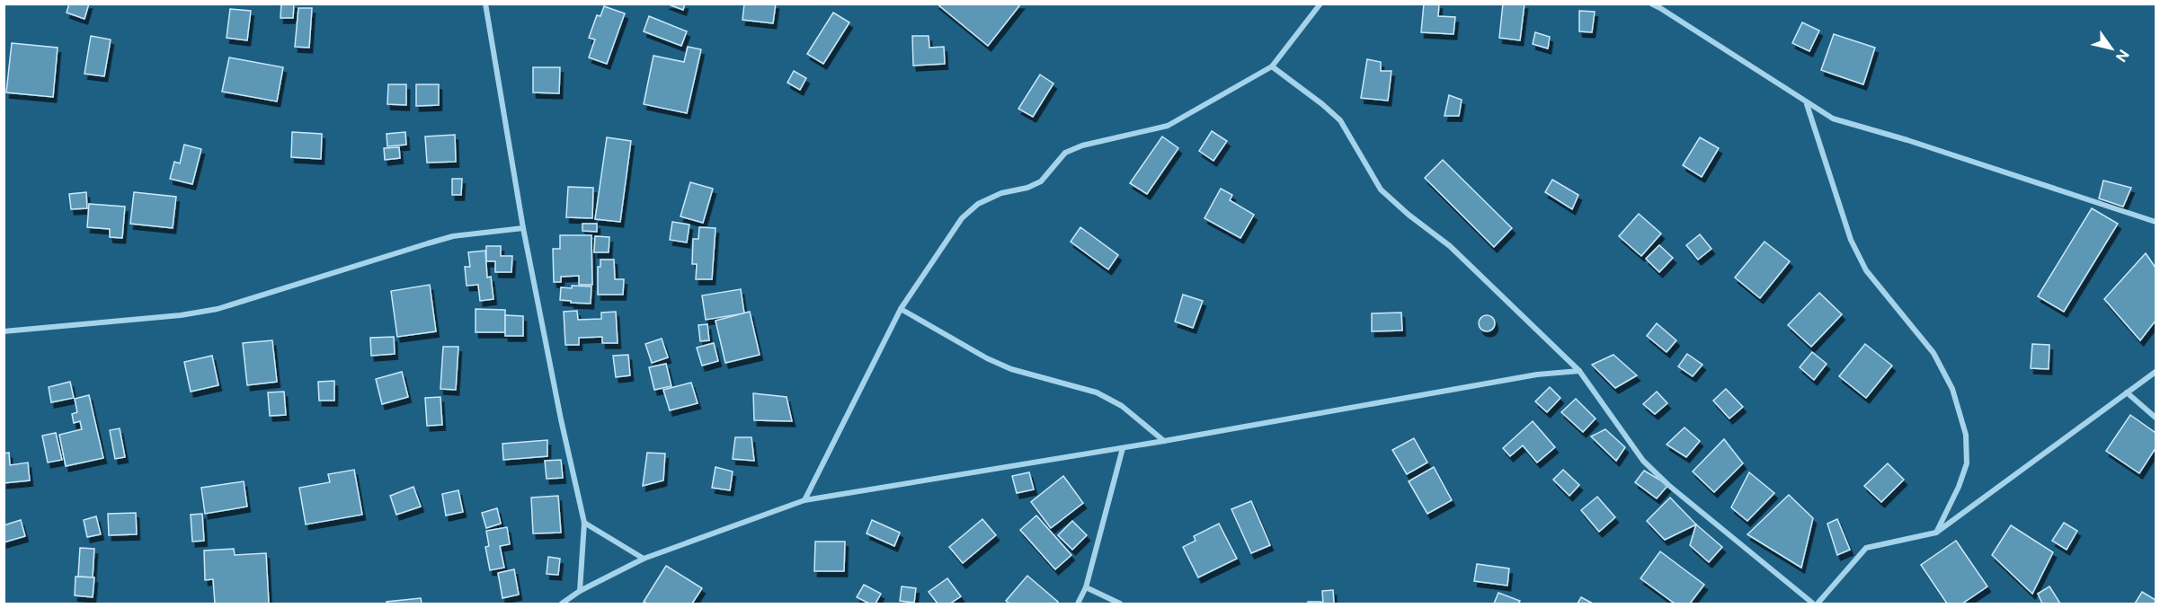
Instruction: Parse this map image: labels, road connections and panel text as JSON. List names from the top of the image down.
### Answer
{
  "north": "bottom right"
}
